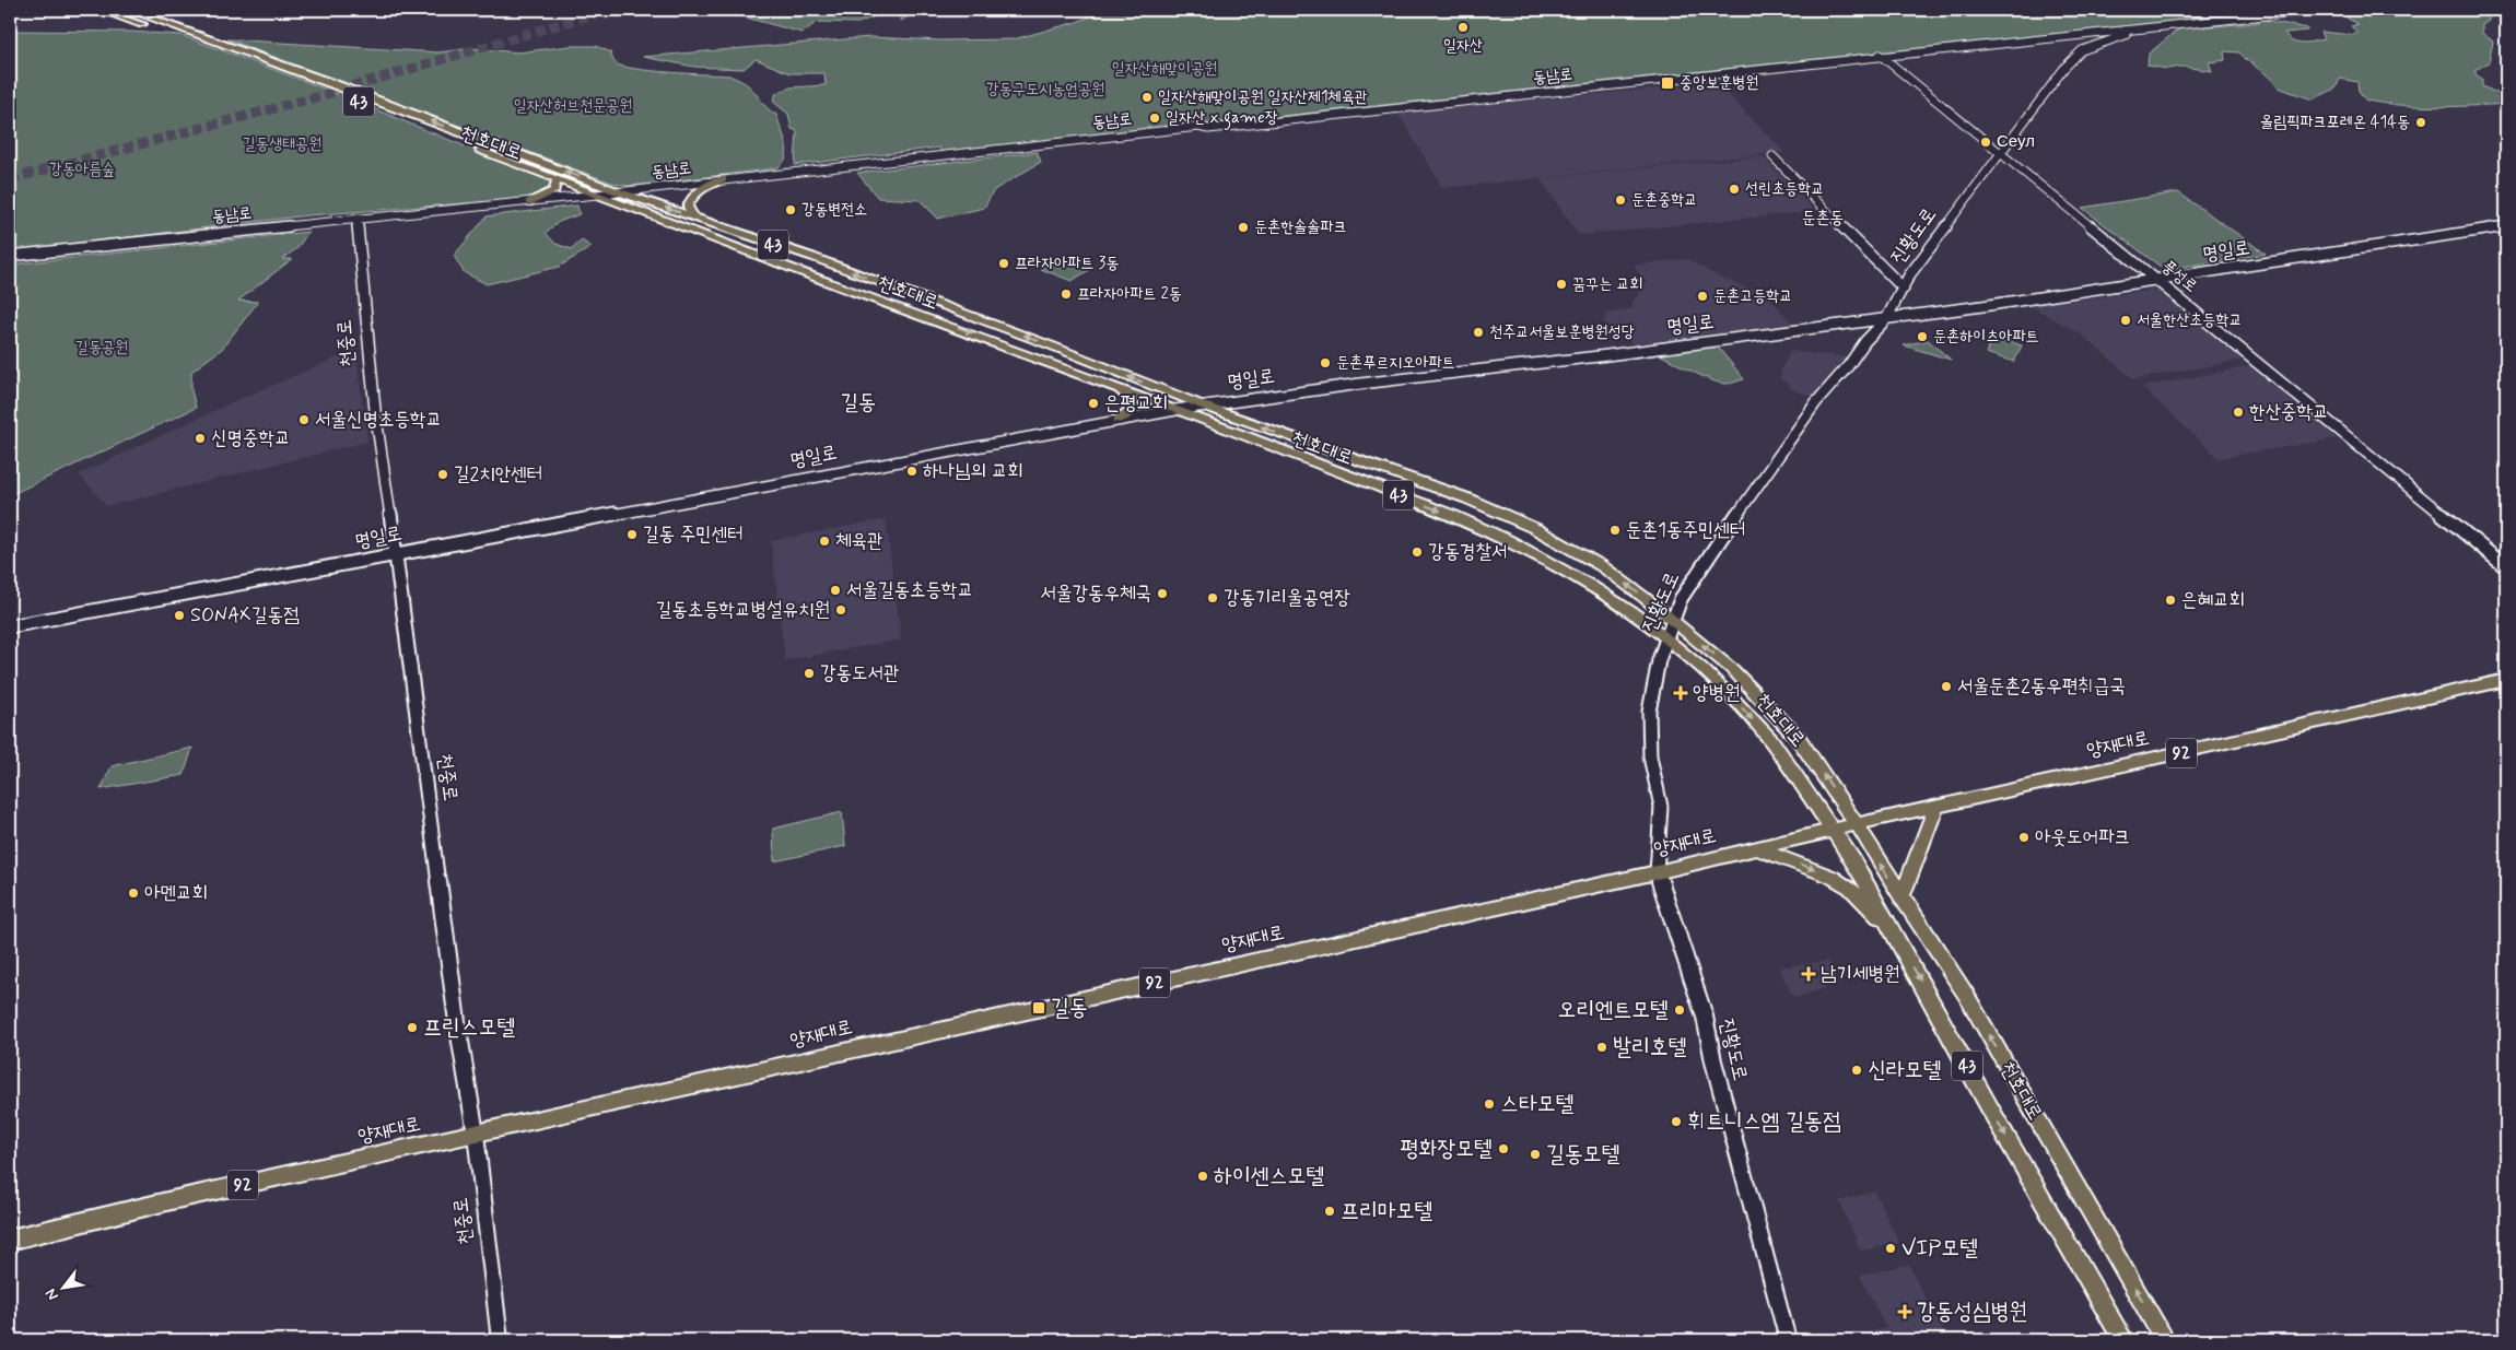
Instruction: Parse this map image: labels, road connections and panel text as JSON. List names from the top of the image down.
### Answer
{
  "streets": {
    "main road": [
      "동남로",
      "43",
      "천호대로",
      "진황도로",
      "명일로",
      "풍성로",
      "천중로",
      "양재대로",
      "92"
    ]
  },
  "crossings": [
    ["동남로", "천호대로"],
    ["동남로", "진황도로"],
    ["동남로", "풍성로"],
    ["동남로", "천중로"],
    ["천호대로", "진황도로"],
    ["천호대로", "명일로"],
    ["천호대로", "양재대로"],
    ["진황도로", "명일로"],
    ["진황도로", "풍성로"],
    ["진황도로", "양재대로"],
    ["명일로", "풍성로"],
    ["명일로", "천중로"],
    ["천중로", "양재대로"]
  ],
  "districts": ["둔촌동", "길동"],
  "parks": [
    "일자산해맞이공원",
    "강동구도시농업공원",
    "일자산허브천문공원",
    "길동생태공원",
    "강동아름숲",
    "길동공원"
  ],
  "places": {
    "other": [
      "일자산",
      "일자산해맞이공원 일자산제1체육관",
      "일자산 x game장",
      "올림픽파크포레온 414동",
      "Сеул",
      "선린초등학교",
      "둔촌중학교",
      "강동변전소",
      "둔촌한솔솔파크",
      "프라자아파트 3동",
      "꿈꾸는 교회",
      "프라자아파트 2동",
      "둔촌고등학교",
      "서울한산초등학교",
      "천주교서울보훈병원성당",
      "둔촌하이츠아파트",
      "둔촌푸르지오아파트",
      "은평교회",
      "한산중학교",
      "서울신명초등학교",
      "신명중학교",
      "하나님의 교회",
      "길2치안센터",
      "둔촌1동주민센터",
      "길동 주민센터",
      "체육관",
      "강동경찰서",
      "서울길동초등학교",
      "서울강동우체국",
      "강동기리울공연장",
      "은혜교회",
      "길동초등학교병설유치원",
      "SONAX길동점",
      "강동도서관",
      "서울둔촌2동우편취급국",
      "아웃도어파크",
      "아멘교회",
      "오리엔트모텔",
      "프린스모텔",
      "발리호텔",
      "신라모텔",
      "스타모텔",
      "휘트니스엠 길동점",
      "평화장모텔",
      "길동모텔",
      "하이센스모텔",
      "프리마모텔",
      "VIP모텔"
    ],
    "transit": ["중앙보훈병원", "길동"],
    "health": ["양병원", "남기세병원", "강동성심병원"]
  },
  "north": "bottom left"
}
